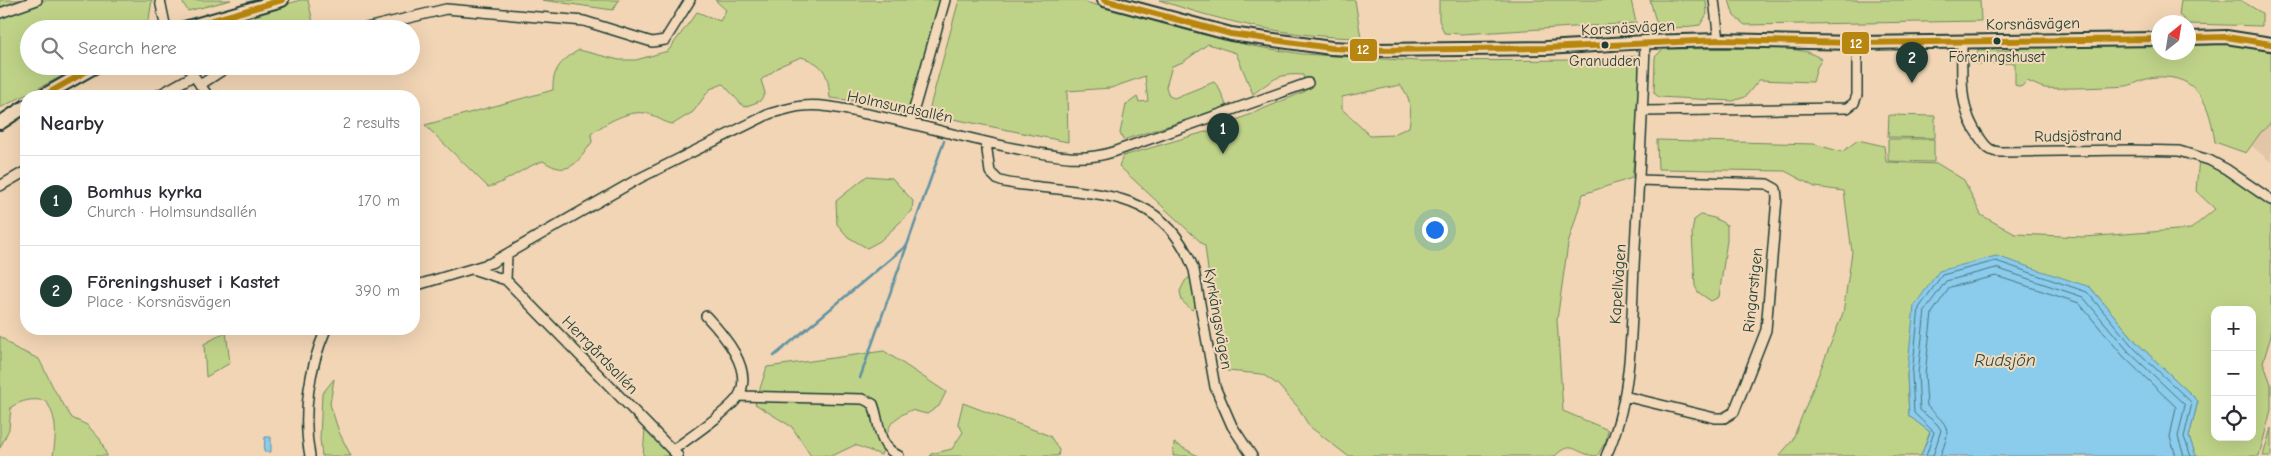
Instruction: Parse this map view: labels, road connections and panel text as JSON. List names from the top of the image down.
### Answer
{
  "streets": {
    "street": [
      "Korsnäsvägen",
      "Holmsundsallén",
      "Rudsjöstrand",
      "Kapellvägen",
      "Ringarstigen",
      "Kyrkängsvägen",
      "Herrgårdsallén"
    ]
  },
  "crossings": [
    ["Korsnäsvägen", "Rudsjöstrand"],
    ["Korsnäsvägen", "Kapellvägen"],
    ["Holmsundsallén", "Kyrkängsvägen"],
    ["Kapellvägen", "Ringarstigen"]
  ],
  "water": ["Rudsjön"],
  "places": ["Föreningshuset", "Granudden"],
  "lines": ["transit line 12"],
  "north": "top right",
  "page": {
    "search": "Search here",
    "pins": ["2", "1"],
    "heading": ["Nearby", "2 results"],
    "list": [
      {
        "mark": "1",
        "name": "Bomhus kyrka",
        "note": "Church · Holmsundsallén",
        "value": "170 m"
      },
      {
        "mark": "2",
        "name": "Föreningshuset i Kastet",
        "note": "Place · Korsnäsvägen",
        "value": "390 m"
      }
    ],
    "map_buttons": ["+", "−"]
  }
}
